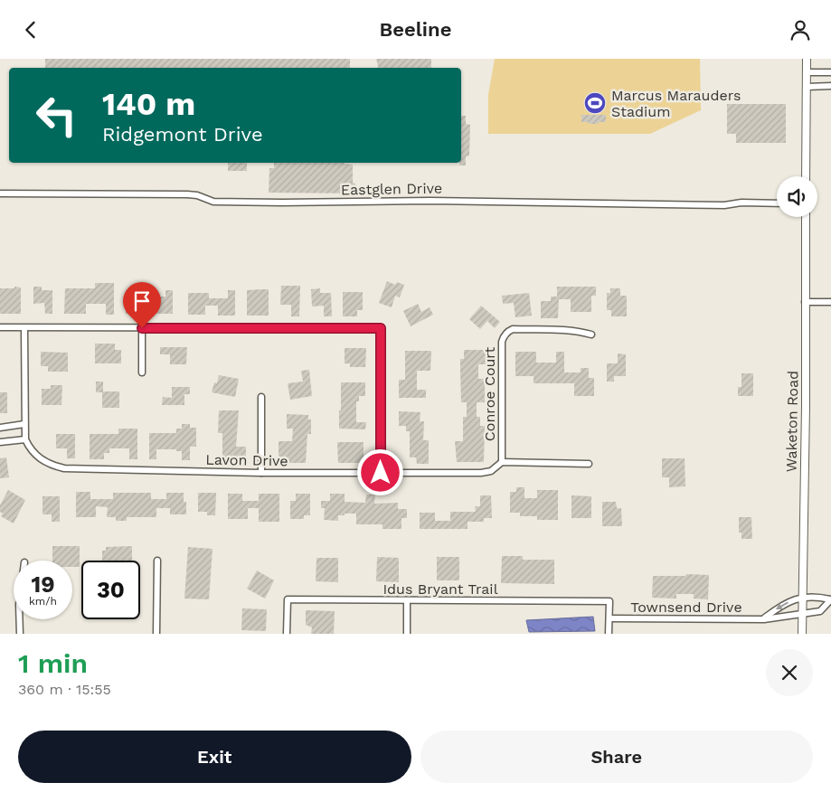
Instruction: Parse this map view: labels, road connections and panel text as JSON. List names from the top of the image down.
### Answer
{
  "streets": {
    "street": [
      "Eastglen Drive",
      "Conroe Court",
      "Waketon Road",
      "Lavon Drive",
      "Idus Bryant Trail",
      "Townsend Drive"
    ]
  },
  "crossings": [
    ["Conroe Court", "Lavon Drive"],
    ["Waketon Road", "Townsend Drive"],
    ["Idus Bryant Trail", "Townsend Drive"]
  ],
  "places": {
    "sports": ["Marcus Marauders Stadium"]
  },
  "page": {
    "header": "Beeline",
    "turn": ["140 m", "Ridgemont Drive"],
    "speed": "19 km/h",
    "limit": "30",
    "heading": ["1 min", "360 m · 15:55"],
    "buttons": ["Exit", "Share"]
  }
}
